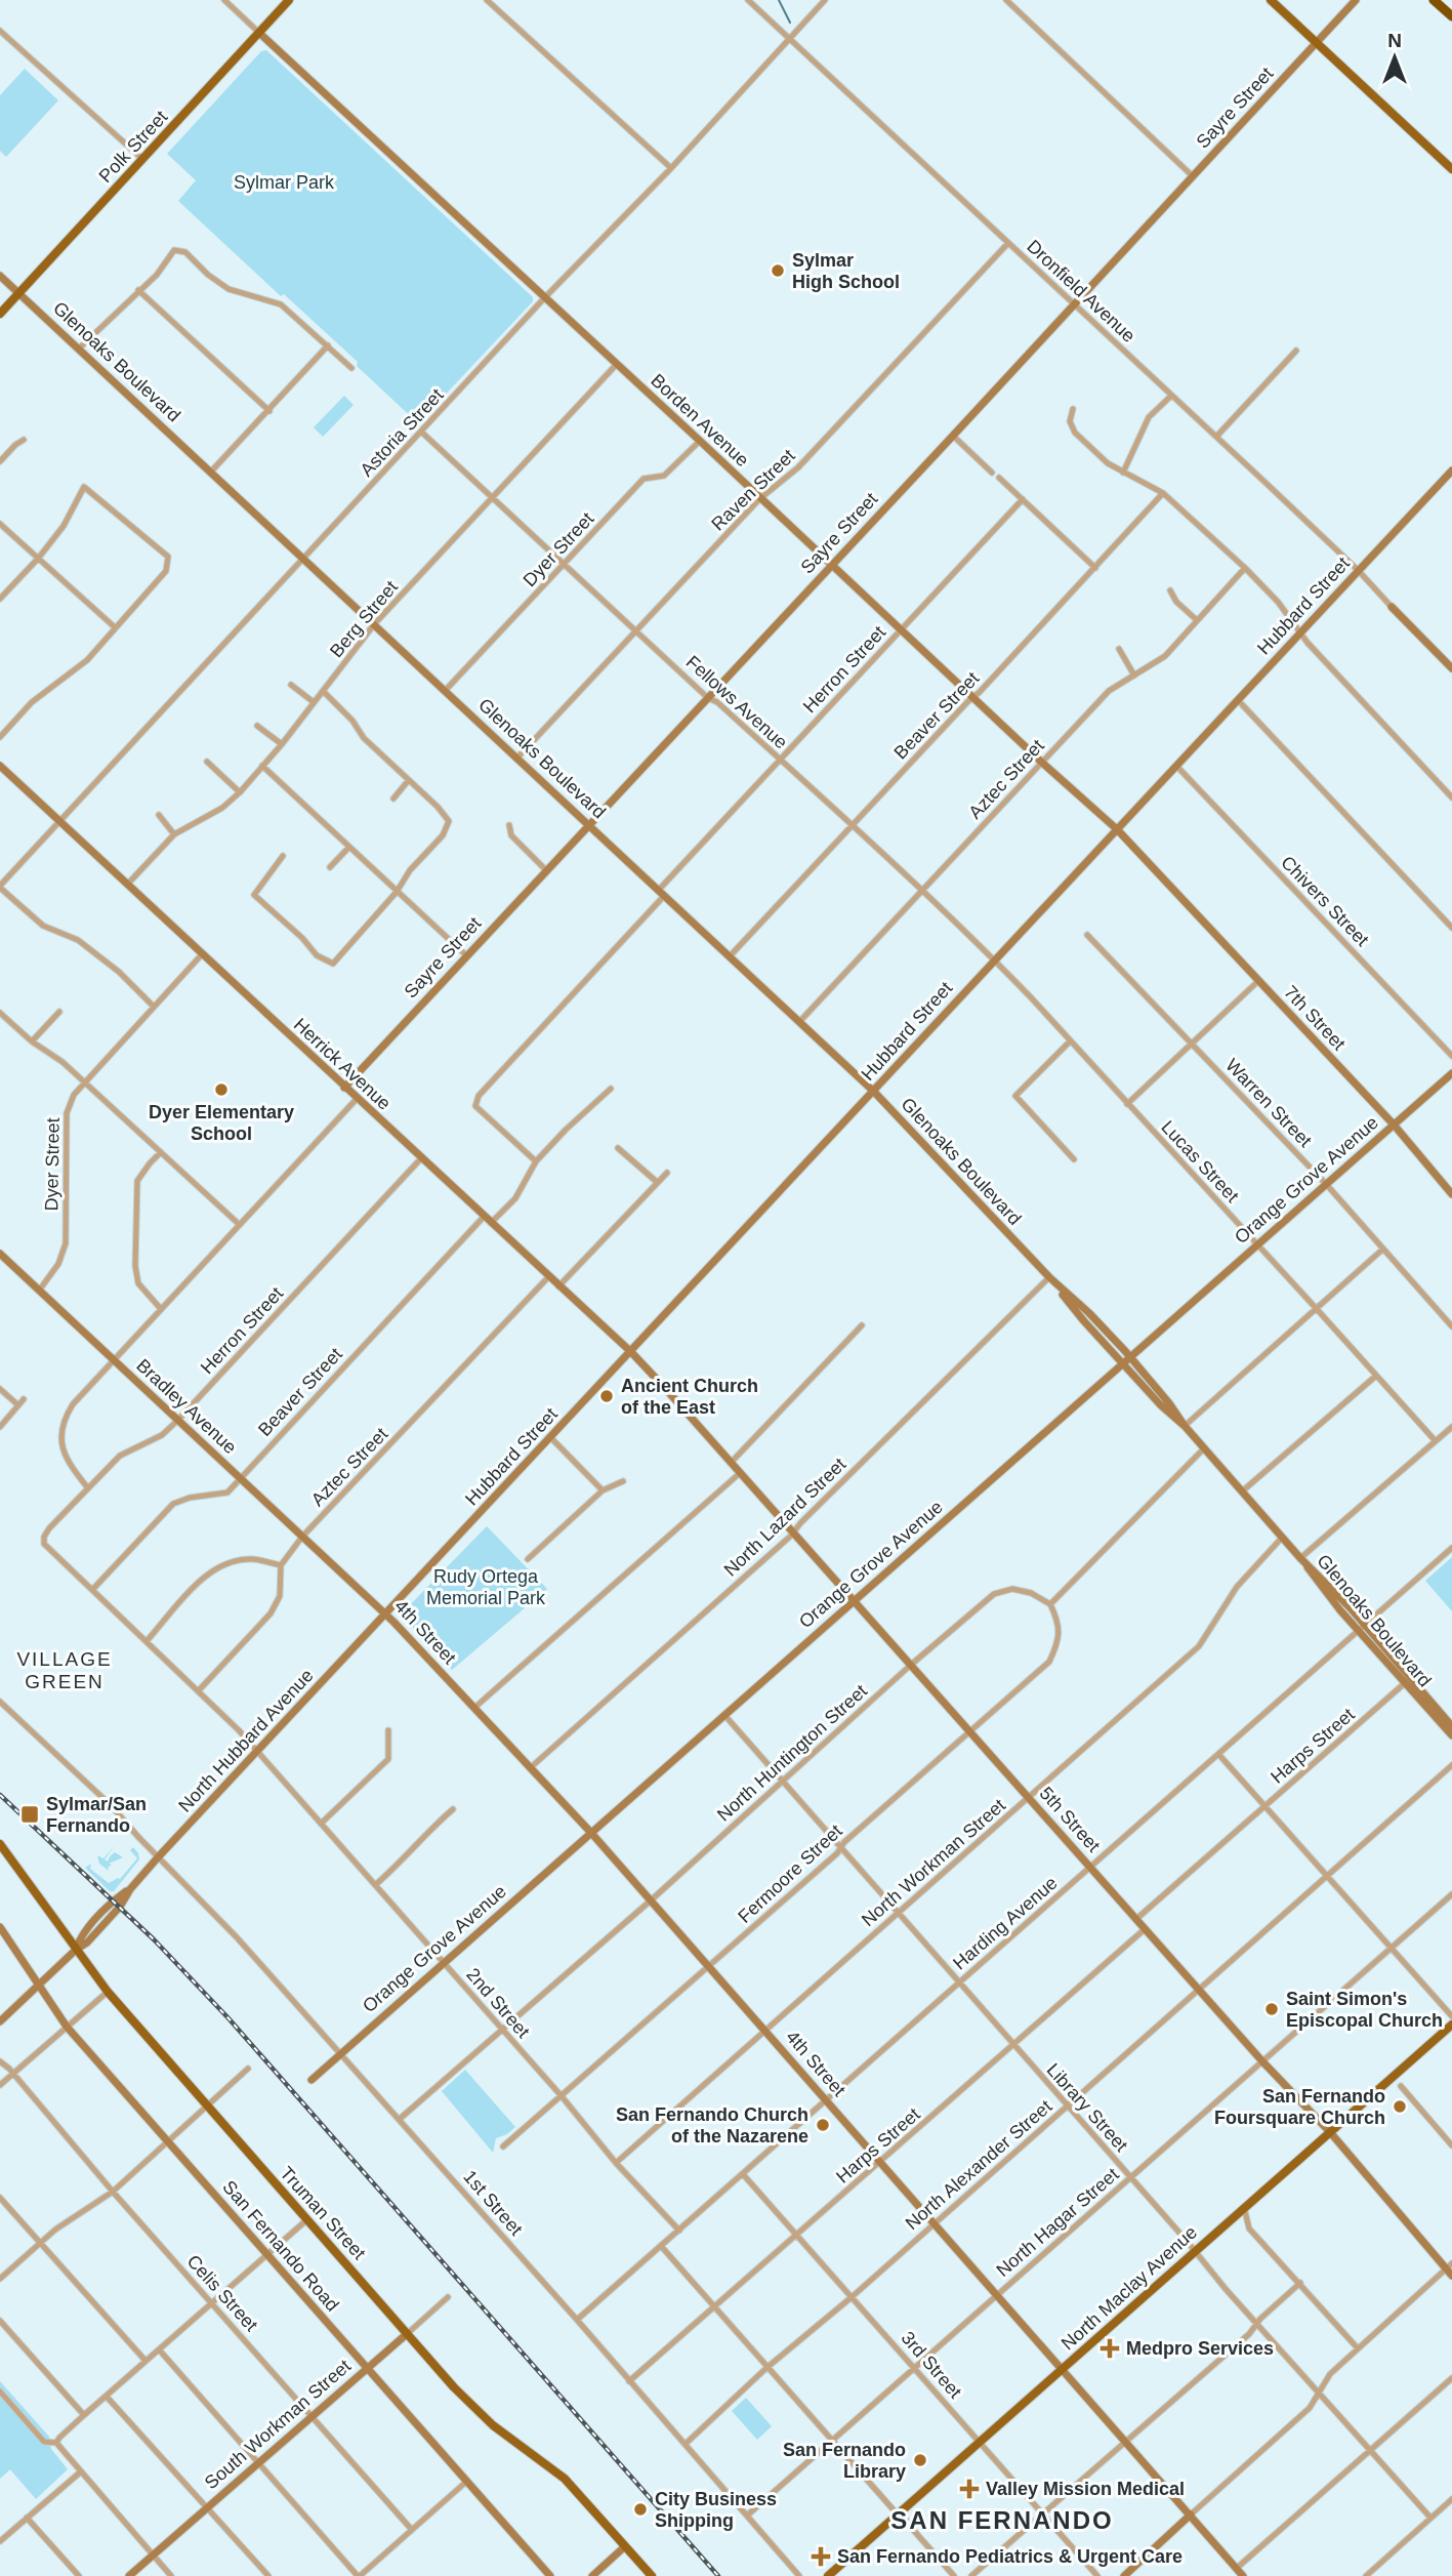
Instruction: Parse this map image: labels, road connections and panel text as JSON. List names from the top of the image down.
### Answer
{
  "streets": {
    "main road": ["Polk Street", "Truman Street", "North Maclay Avenue"],
    "street": [
      "Sayre Street",
      "Dronfield Avenue",
      "Glenoaks Boulevard",
      "Borden Avenue",
      "Astoria Street",
      "Raven Street",
      "Dyer Street",
      "Hubbard Street",
      "Berg Street",
      "Herron Street",
      "Fellows Avenue",
      "Beaver Street",
      "Aztec Street",
      "Chivers Street",
      "7th Street",
      "Herrick Avenue",
      "Warren Street",
      "Lucas Street",
      "Orange Grove Avenue",
      "Bradley Avenue",
      "North Lazard Street",
      "4th Street",
      "North Hubbard Avenue",
      "Harps Street",
      "North Huntington Street",
      "5th Street",
      "North Workman Street",
      "Fermoore Street",
      "Harding Avenue",
      "2nd Street",
      "Library Street",
      "North Alexander Street",
      "1st Street",
      "North Hagar Street",
      "San Fernando Road",
      "Celis Street",
      "3rd Street",
      "South Workman Street"
    ]
  },
  "crossings": [
    ["Sayre Street", "Dronfield Avenue"],
    ["Sayre Street", "Glenoaks Boulevard"],
    ["Sayre Street", "Borden Avenue"],
    ["Sayre Street", "Fellows Avenue"],
    ["Sayre Street", "Herrick Avenue"],
    ["Polk Street", "Glenoaks Boulevard"],
    ["Polk Street", "Borden Avenue"],
    ["Dronfield Avenue", "Astoria Street"],
    ["Dronfield Avenue", "Raven Street"],
    ["Dronfield Avenue", "Hubbard Street"],
    ["Glenoaks Boulevard", "Astoria Street"],
    ["Glenoaks Boulevard", "Raven Street"],
    ["Glenoaks Boulevard", "Dyer Street"],
    ["Glenoaks Boulevard", "Hubbard Street"],
    ["Glenoaks Boulevard", "Berg Street"],
    ["Glenoaks Boulevard", "Herron Street"],
    ["Glenoaks Boulevard", "Beaver Street"],
    ["Glenoaks Boulevard", "Aztec Street"],
    ["Glenoaks Boulevard", "Orange Grove Avenue"],
    ["Glenoaks Boulevard", "North Lazard Street"],
    ["Glenoaks Boulevard", "Harps Street"],
    ["Glenoaks Boulevard", "North Workman Street"],
    ["Glenoaks Boulevard", "Harding Avenue"],
    ["Borden Avenue", "Astoria Street"],
    ["Borden Avenue", "Raven Street"],
    ["Borden Avenue", "Dyer Street"],
    ["Borden Avenue", "Hubbard Street"],
    ["Borden Avenue", "Berg Street"],
    ["Borden Avenue", "Herron Street"],
    ["Borden Avenue", "Beaver Street"],
    ["Borden Avenue", "Aztec Street"],
    ["Borden Avenue", "7th Street"],
    ["Astoria Street", "Fellows Avenue"],
    ["Astoria Street", "Herrick Avenue"],
    ["Raven Street", "Fellows Avenue"],
    ["Dyer Street", "Fellows Avenue"],
    ["Dyer Street", "Herrick Avenue"],
    ["Dyer Street", "Bradley Avenue"],
    ["Hubbard Street", "Fellows Avenue"],
    ["Hubbard Street", "Chivers Street"],
    ["Hubbard Street", "Herrick Avenue"],
    ["Hubbard Street", "4th Street"],
    ["Hubbard Street", "North Hubbard Avenue"],
    ["Berg Street", "Fellows Avenue"],
    ["Berg Street", "Herrick Avenue"],
    ["Herron Street", "Fellows Avenue"],
    ["Herron Street", "Beaver Street"],
    ["Herron Street", "Herrick Avenue"],
    ["Herron Street", "Bradley Avenue"],
    ["Herron Street", "2nd Street"],
    ["Fellows Avenue", "Beaver Street"],
    ["Fellows Avenue", "Aztec Street"],
    ["Fellows Avenue", "Lucas Street"],
    ["Beaver Street", "Herrick Avenue"],
    ["Beaver Street", "Bradley Avenue"],
    ["Beaver Street", "2nd Street"],
    ["Aztec Street", "Herrick Avenue"],
    ["Aztec Street", "Bradley Avenue"],
    ["7th Street", "Orange Grove Avenue"],
    ["Herrick Avenue", "5th Street"],
    ["Warren Street", "Orange Grove Avenue"],
    ["Lucas Street", "Orange Grove Avenue"],
    ["Orange Grove Avenue", "4th Street"],
    ["Orange Grove Avenue", "5th Street"],
    ["Orange Grove Avenue", "2nd Street"],
    ["Orange Grove Avenue", "Library Street"],
    ["Orange Grove Avenue", "1st Street"],
    ["Bradley Avenue", "4th Street"],
    ["North Lazard Street", "4th Street"],
    ["North Lazard Street", "5th Street"],
    ["4th Street", "North Hubbard Avenue"],
    ["4th Street", "Harps Street"],
    ["4th Street", "North Huntington Street"],
    ["4th Street", "North Workman Street"],
    ["4th Street", "Fermoore Street"],
    ["4th Street", "Harding Avenue"],
    ["4th Street", "North Alexander Street"],
    ["4th Street", "North Hagar Street"],
    ["4th Street", "North Maclay Avenue"],
    ["North Hubbard Avenue", "2nd Street"],
    ["North Hubbard Avenue", "1st Street"],
    ["North Hubbard Avenue", "Truman Street"],
    ["Harps Street", "5th Street"],
    ["Harps Street", "Library Street"],
    ["Harps Street", "1st Street"],
    ["Harps Street", "3rd Street"],
    ["North Huntington Street", "5th Street"],
    ["North Huntington Street", "Fermoore Street"],
    ["North Huntington Street", "2nd Street"],
    ["North Huntington Street", "Library Street"],
    ["North Huntington Street", "1st Street"],
    ["5th Street", "North Workman Street"],
    ["5th Street", "Fermoore Street"],
    ["5th Street", "Harding Avenue"],
    ["5th Street", "North Alexander Street"],
    ["5th Street", "North Hagar Street"],
    ["5th Street", "North Maclay Avenue"],
    ["North Workman Street", "2nd Street"],
    ["North Workman Street", "Library Street"],
    ["Fermoore Street", "2nd Street"],
    ["Fermoore Street", "Library Street"],
    ["Harding Avenue", "2nd Street"],
    ["Harding Avenue", "Library Street"],
    ["Harding Avenue", "1st Street"],
    ["Harding Avenue", "3rd Street"],
    ["Library Street", "North Alexander Street"],
    ["Library Street", "North Hagar Street"],
    ["Library Street", "North Maclay Avenue"],
    ["North Alexander Street", "1st Street"],
    ["North Alexander Street", "3rd Street"],
    ["1st Street", "North Hagar Street"],
    ["Truman Street", "South Workman Street"],
    ["North Hagar Street", "3rd Street"],
    ["San Fernando Road", "South Workman Street"],
    ["North Maclay Avenue", "3rd Street"],
    ["Celis Street", "South Workman Street"]
  ],
  "districts": ["VILLAGE GREEN", "SAN FERNANDO"],
  "parks": ["Sylmar Park", "Rudy Ortega Memorial Park"],
  "places": {
    "other": [
      "Sylmar High School",
      "Dyer Elementary School",
      "Ancient Church of the East",
      "Saint Simon's Episcopal Church",
      "San Fernando Foursquare Church",
      "San Fernando Church of the Nazarene",
      "San Fernando Library",
      "City Business Shipping"
    ],
    "transit": ["Sylmar/San Fernando"],
    "health": ["Medpro Services", "Valley Mission Medical", "San Fernando Pediatrics & Urgent Care"]
  },
  "north": "top"
}
